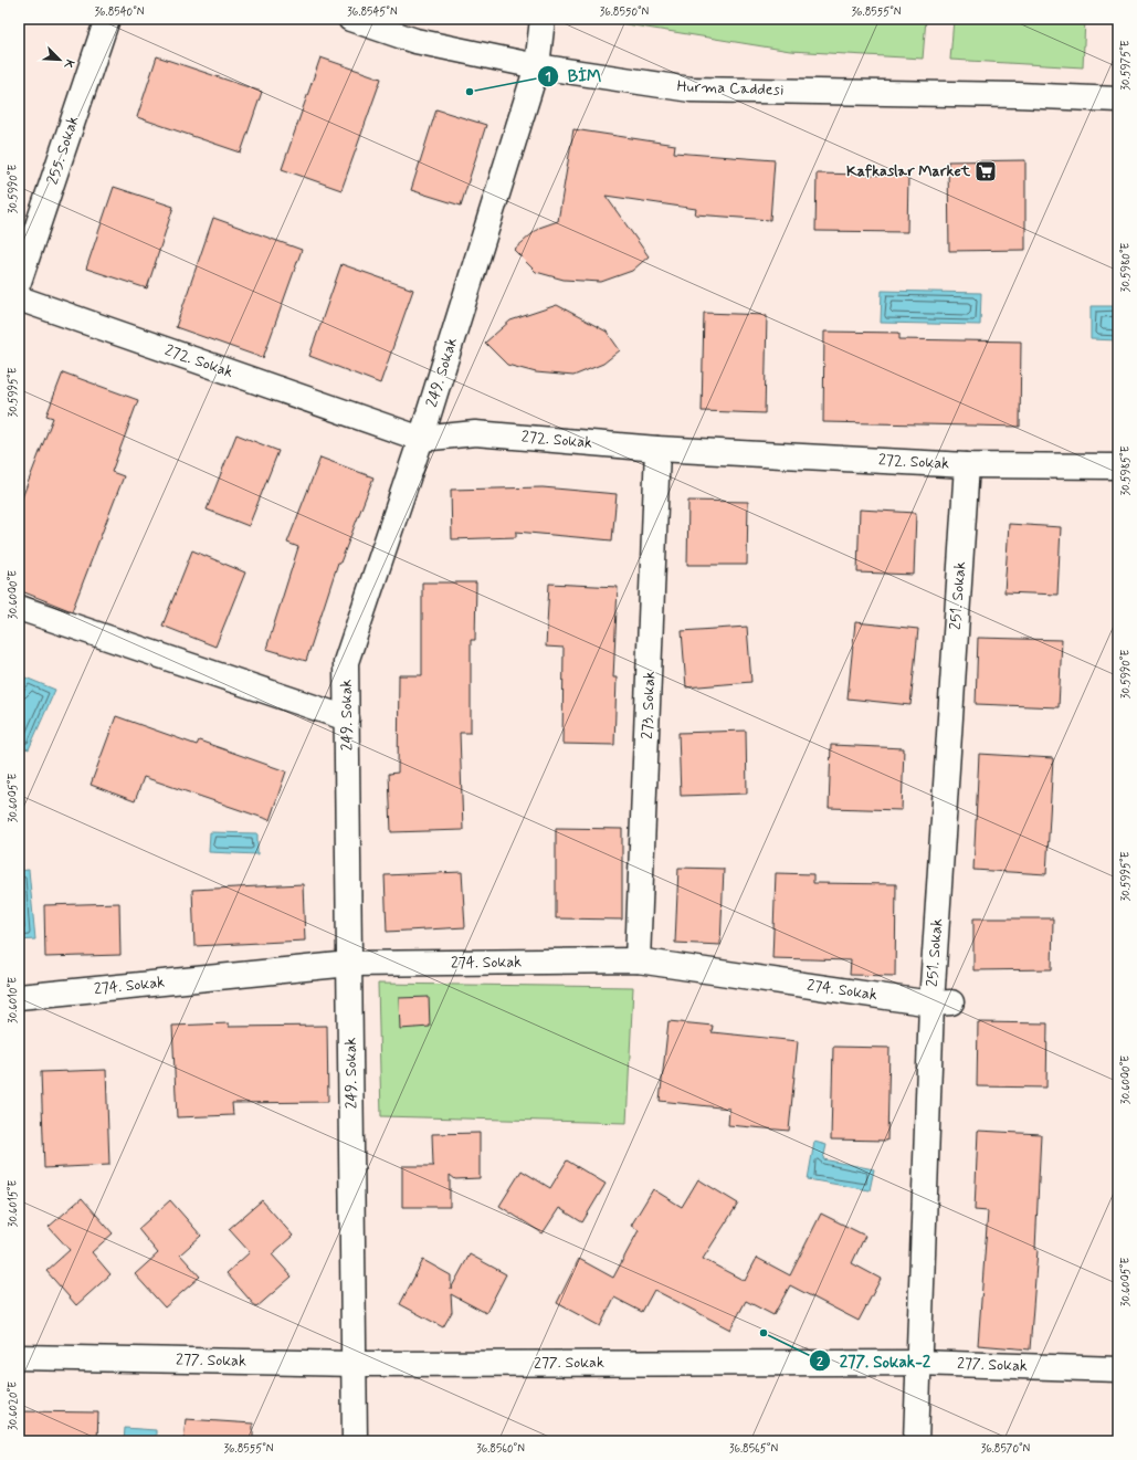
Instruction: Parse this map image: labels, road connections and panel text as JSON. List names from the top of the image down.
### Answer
{
  "streets": {
    "street": [
      "Hurma Caddesi",
      "255. Sokak",
      "272. Sokak",
      "249. Sokak",
      "251. Sokak",
      "273. Sokak",
      "274. Sokak",
      "277. Sokak"
    ]
  },
  "crossings": [
    ["Hurma Caddesi", "249. Sokak"],
    ["272. Sokak", "249. Sokak"],
    ["272. Sokak", "251. Sokak"],
    ["272. Sokak", "273. Sokak"],
    ["249. Sokak", "274. Sokak"],
    ["249. Sokak", "277. Sokak"],
    ["251. Sokak", "274. Sokak"],
    ["251. Sokak", "277. Sokak"],
    ["273. Sokak", "274. Sokak"]
  ],
  "places": {
    "other": ["BİM", "277. Sokak-2"],
    "supermarket": ["Kafkaslar Market"]
  },
  "north": "bottom right",
  "coordinates": [
    "36.8540°N",
    "36.8545°N",
    "36.8550°N",
    "36.8555°N",
    "30.5975°E",
    "30.5990°E",
    "30.5980°E",
    "30.5995°E",
    "30.5985°E",
    "30.6000°E",
    "30.6005°E",
    "30.6010°E",
    "30.6015°E",
    "30.6020°E",
    "36.8560°N",
    "36.8565°N",
    "36.8570°N"
  ]
}
